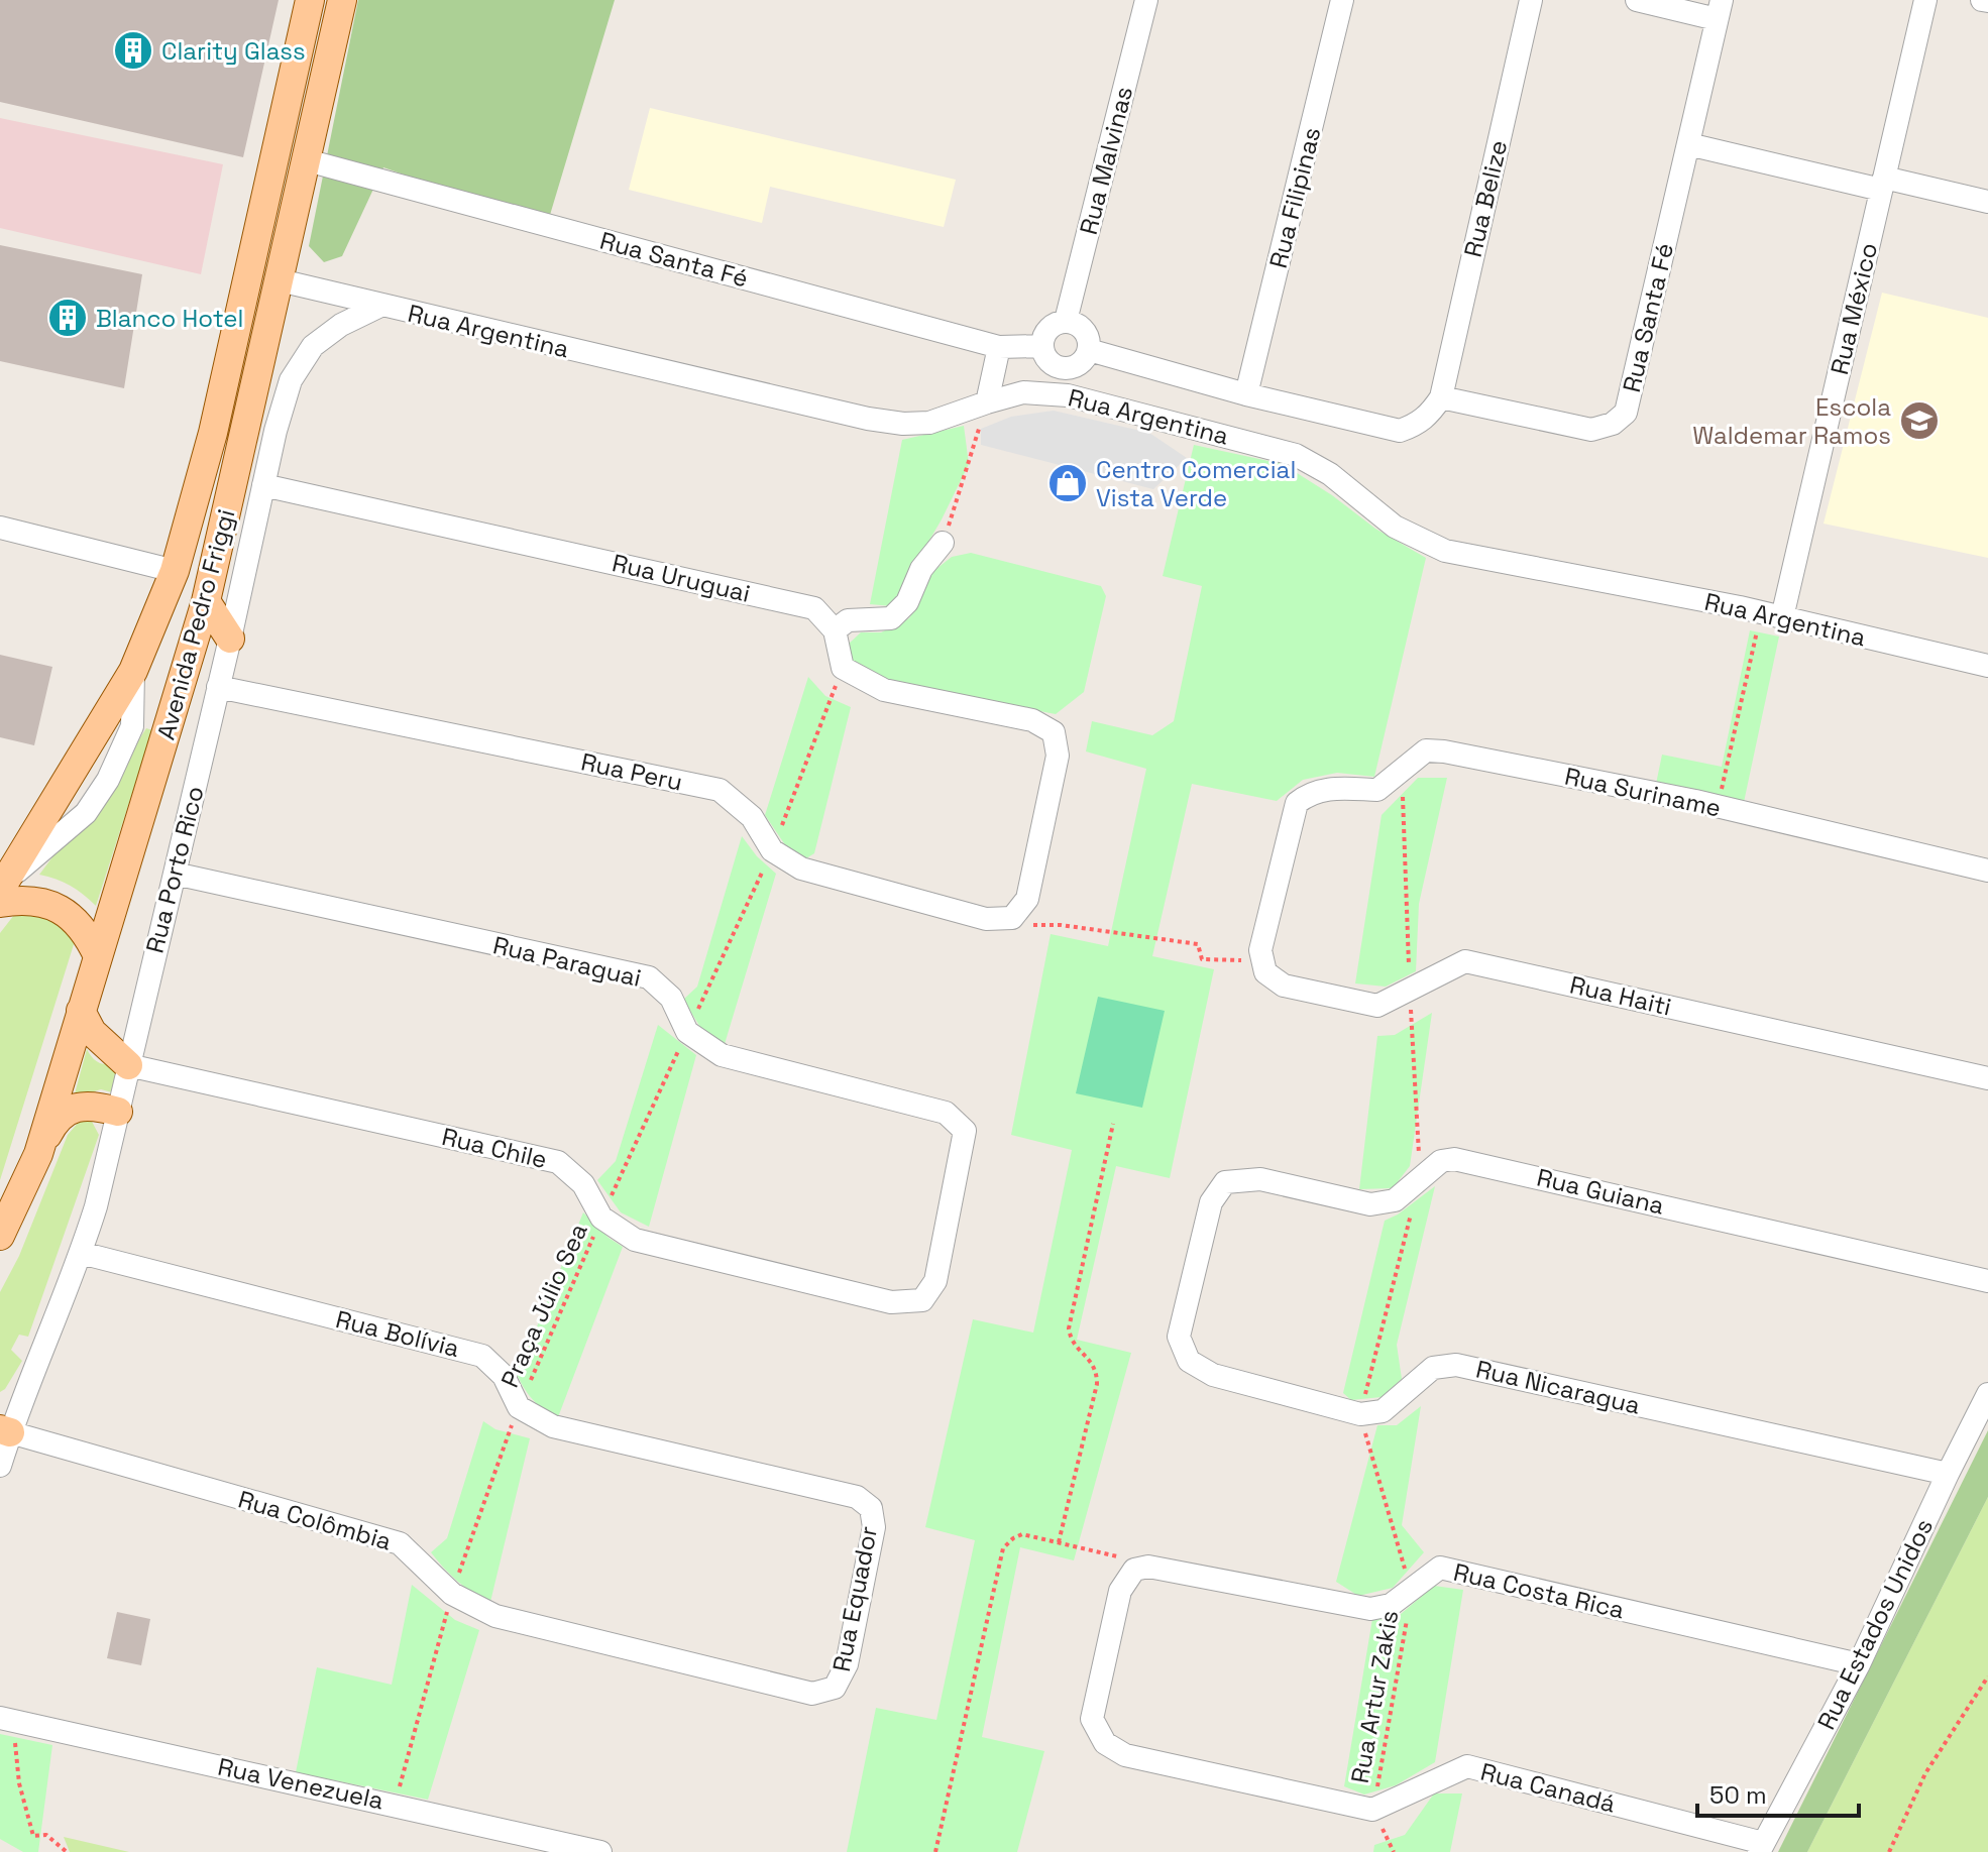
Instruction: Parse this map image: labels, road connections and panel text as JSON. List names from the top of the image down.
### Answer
{
  "streets": {
    "main road": ["Avenida Pedro Friggi"],
    "street": [
      "Rua Malvinas",
      "Rua Filipinas",
      "Rua Belize",
      "Rua Santa Fé",
      "Rua México",
      "Rua Argentina",
      "Rua Uruguai",
      "Rua Peru",
      "Rua Suriname",
      "Rua Porto Rico",
      "Rua Paraguai",
      "Rua Haiti",
      "Rua Chile",
      "Rua Guiana",
      "Rua Bolívia",
      "Rua Nicaragua",
      "Rua Colômbia",
      "Rua Costa Rica",
      "Rua Equador",
      "Rua Estados Unidos",
      "Rua Venezuela",
      "Rua Canadá"
    ],
    "path": ["Praça Júlio Sea", "Rua Artur Zakis"]
  },
  "crossings": [
    ["Rua Malvinas", "Rua Santa Fé"],
    ["Rua Belize", "Rua Santa Fé"],
    ["Rua Santa Fé", "Avenida Pedro Friggi"],
    ["Rua México", "Rua Argentina"],
    ["Rua Argentina", "Avenida Pedro Friggi"],
    ["Rua Argentina", "Rua Porto Rico"],
    ["Rua Uruguai", "Rua Porto Rico"],
    ["Rua Peru", "Rua Porto Rico"],
    ["Rua Peru", "Praça Júlio Sea"],
    ["Rua Suriname", "Rua Haiti"],
    ["Rua Porto Rico", "Rua Paraguai"],
    ["Rua Porto Rico", "Rua Chile"],
    ["Rua Porto Rico", "Rua Bolívia"],
    ["Rua Porto Rico", "Rua Colômbia"],
    ["Rua Paraguai", "Rua Chile"],
    ["Rua Paraguai", "Praça Júlio Sea"],
    ["Rua Chile", "Praça Júlio Sea"],
    ["Rua Guiana", "Rua Nicaragua"],
    ["Praça Júlio Sea", "Rua Bolívia"],
    ["Praça Júlio Sea", "Rua Colômbia"],
    ["Praça Júlio Sea", "Rua Equador"],
    ["Praça Júlio Sea", "Rua Venezuela"],
    ["Rua Bolívia", "Rua Equador"],
    ["Rua Nicaragua", "Rua Estados Unidos"],
    ["Rua Colômbia", "Rua Equador"],
    ["Rua Costa Rica", "Rua Estados Unidos"],
    ["Rua Costa Rica", "Rua Artur Zakis"],
    ["Rua Estados Unidos", "Rua Canadá"],
    ["Rua Artur Zakis", "Rua Canadá"]
  ],
  "places": {
    "building": ["Clarity Glass", "Blanco Hotel"],
    "school or university": ["Escola Waldemar Ramos"],
    "shop": ["Centro Comercial Vista Verde"]
  },
  "scale_bar": "50 m"
}
